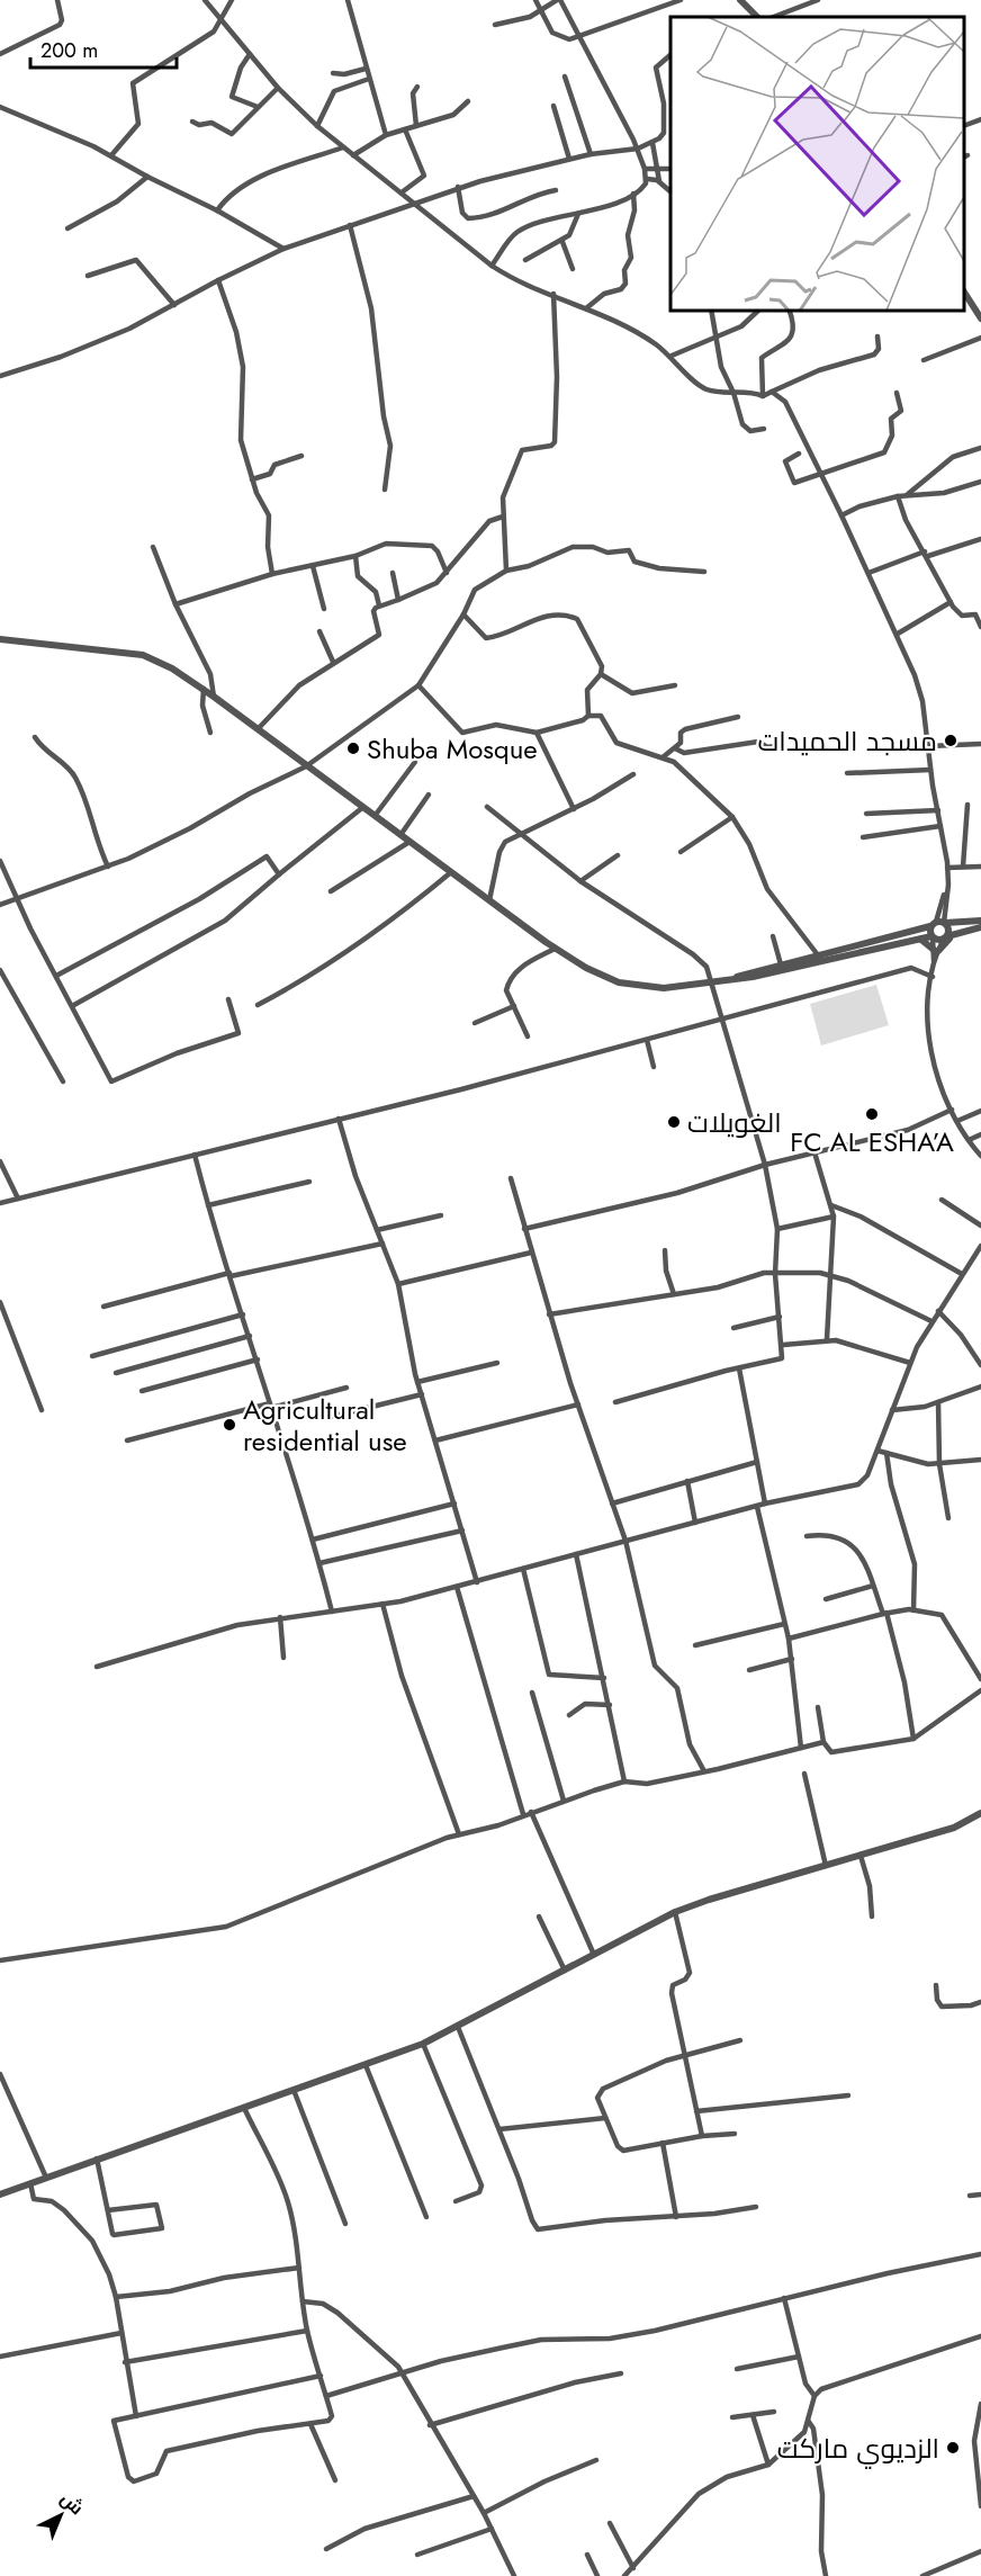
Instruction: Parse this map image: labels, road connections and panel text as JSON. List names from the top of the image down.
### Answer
{
  "places": [
    "مسجد الحميدات",
    "Shuba Mosque",
    "FC AL ESHA’A",
    "الغويلات",
    "Agricultural residential use",
    "الزديوي ماركت"
  ],
  "scale_bar": "200 m",
  "north": "top right"
}
